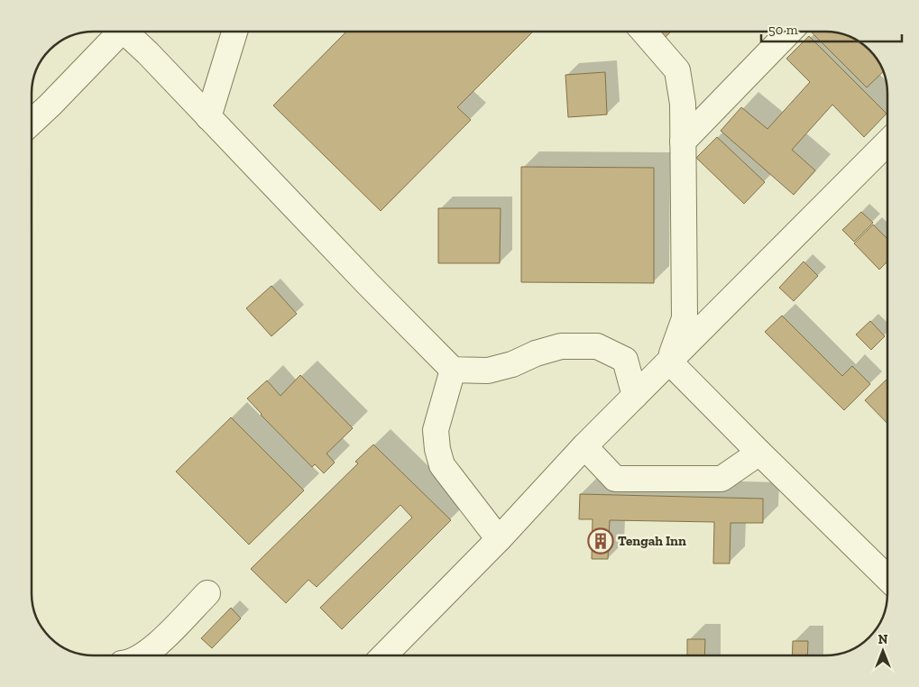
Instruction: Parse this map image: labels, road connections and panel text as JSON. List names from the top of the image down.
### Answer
{
  "places": {
    "building": ["Tengah Inn"]
  },
  "scale_bar": "50 m",
  "north": "top"
}
